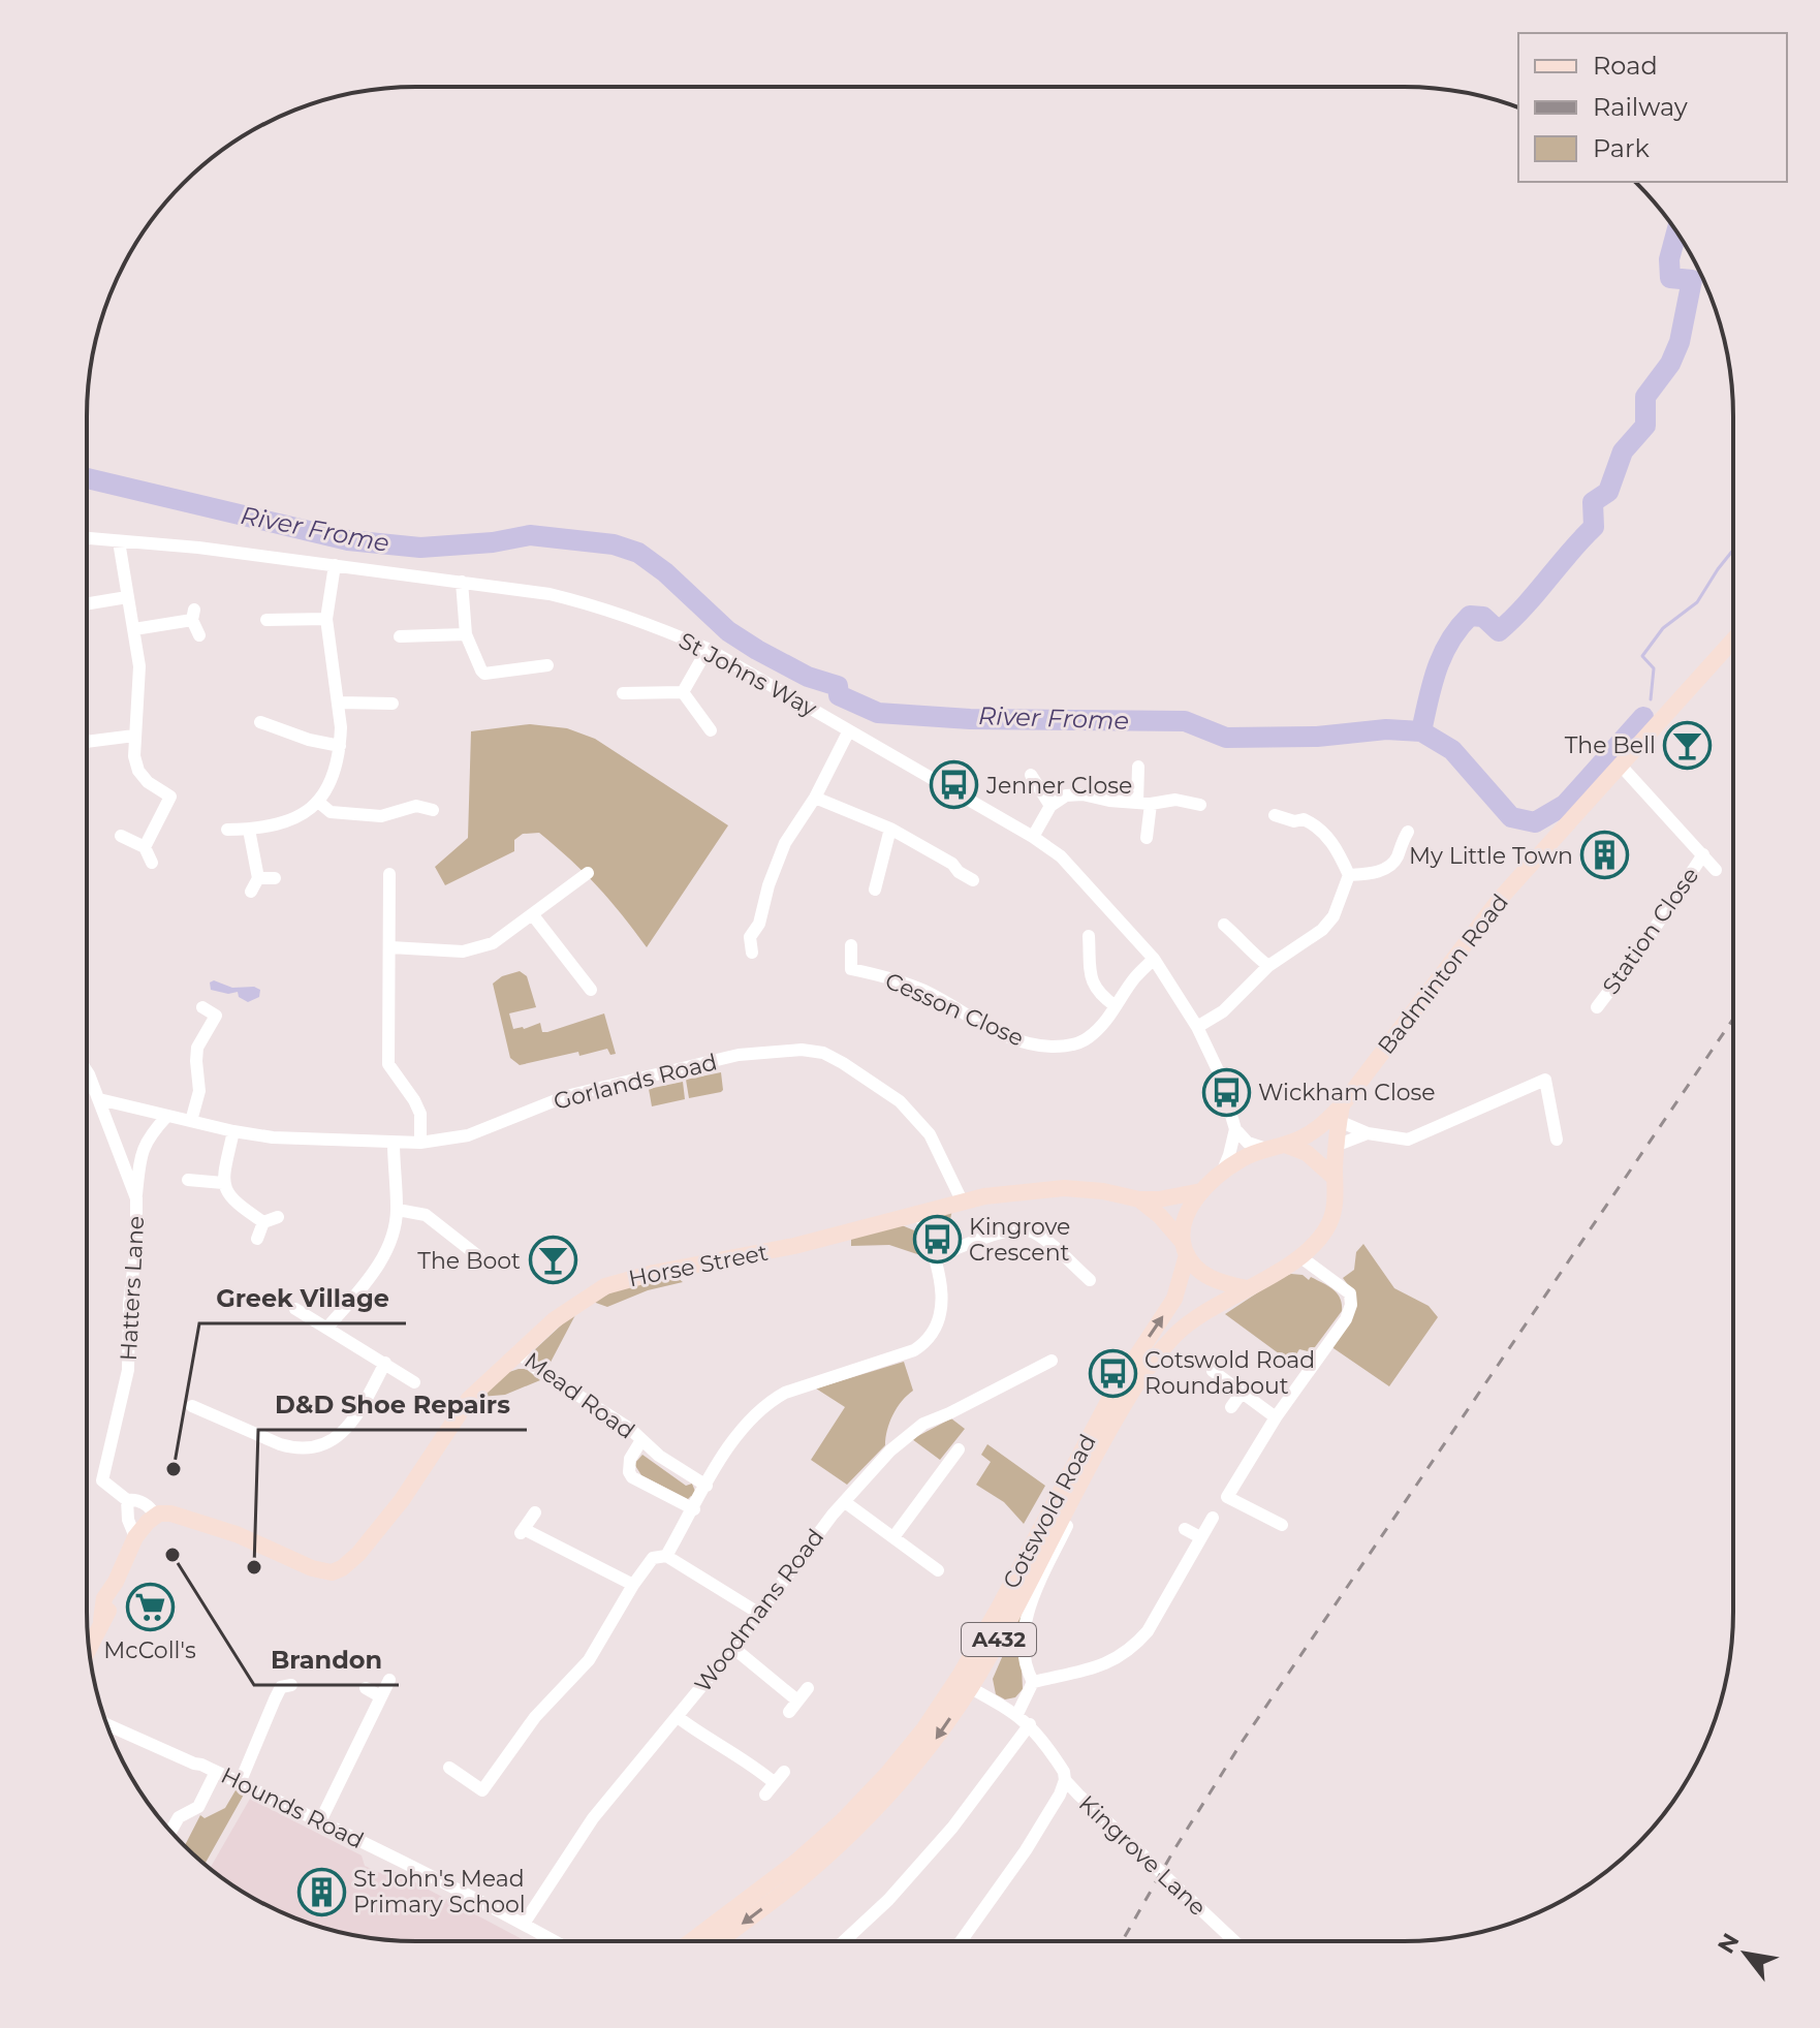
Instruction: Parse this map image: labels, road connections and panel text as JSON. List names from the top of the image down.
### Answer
{
  "streets": {
    "main road": [
      "Badminton Road",
      "Horse Street",
      "Cotswold Road",
      "A432"
    ],
    "street": [
      "St Johns Way",
      "Station Close",
      "Cesson Close",
      "Gorlands Road",
      "Hatters Lane",
      "Mead Road",
      "Woodmans Road",
      "Hounds Road",
      "Kingrove Lane"
    ]
  },
  "crossings": [
    ["St Johns Way", "Cesson Close"],
    ["Station Close", "Badminton Road"],
    ["Badminton Road", "Horse Street"],
    ["Badminton Road", "Cotswold Road"],
    ["Badminton Road", "A432"],
    ["Gorlands Road", "Horse Street"],
    ["Gorlands Road", "Hatters Lane"],
    ["Horse Street", "Hatters Lane"],
    ["Horse Street", "Mead Road"],
    ["Horse Street", "Cotswold Road"],
    ["Horse Street", "A432"],
    ["Cotswold Road", "A432"],
    ["Cotswold Road", "Kingrove Lane"],
    ["Woodmans Road", "Hounds Road"]
  ],
  "water": ["River Frome"],
  "places": {
    "bar": ["The Bell", "The Boot"],
    "bus stop": [
      "Jenner Close",
      "Wickham Close",
      "Kingrove Crescent",
      "Cotswold Road Roundabout"
    ],
    "building": ["My Little Town", "St John's Mead Primary School"],
    "other": ["Greek Village", "Brandon", "D&D Shoe Repairs"],
    "supermarket": ["McColl's"]
  },
  "legend": ["Road", "Railway", "Park"],
  "north": "top left"
}
